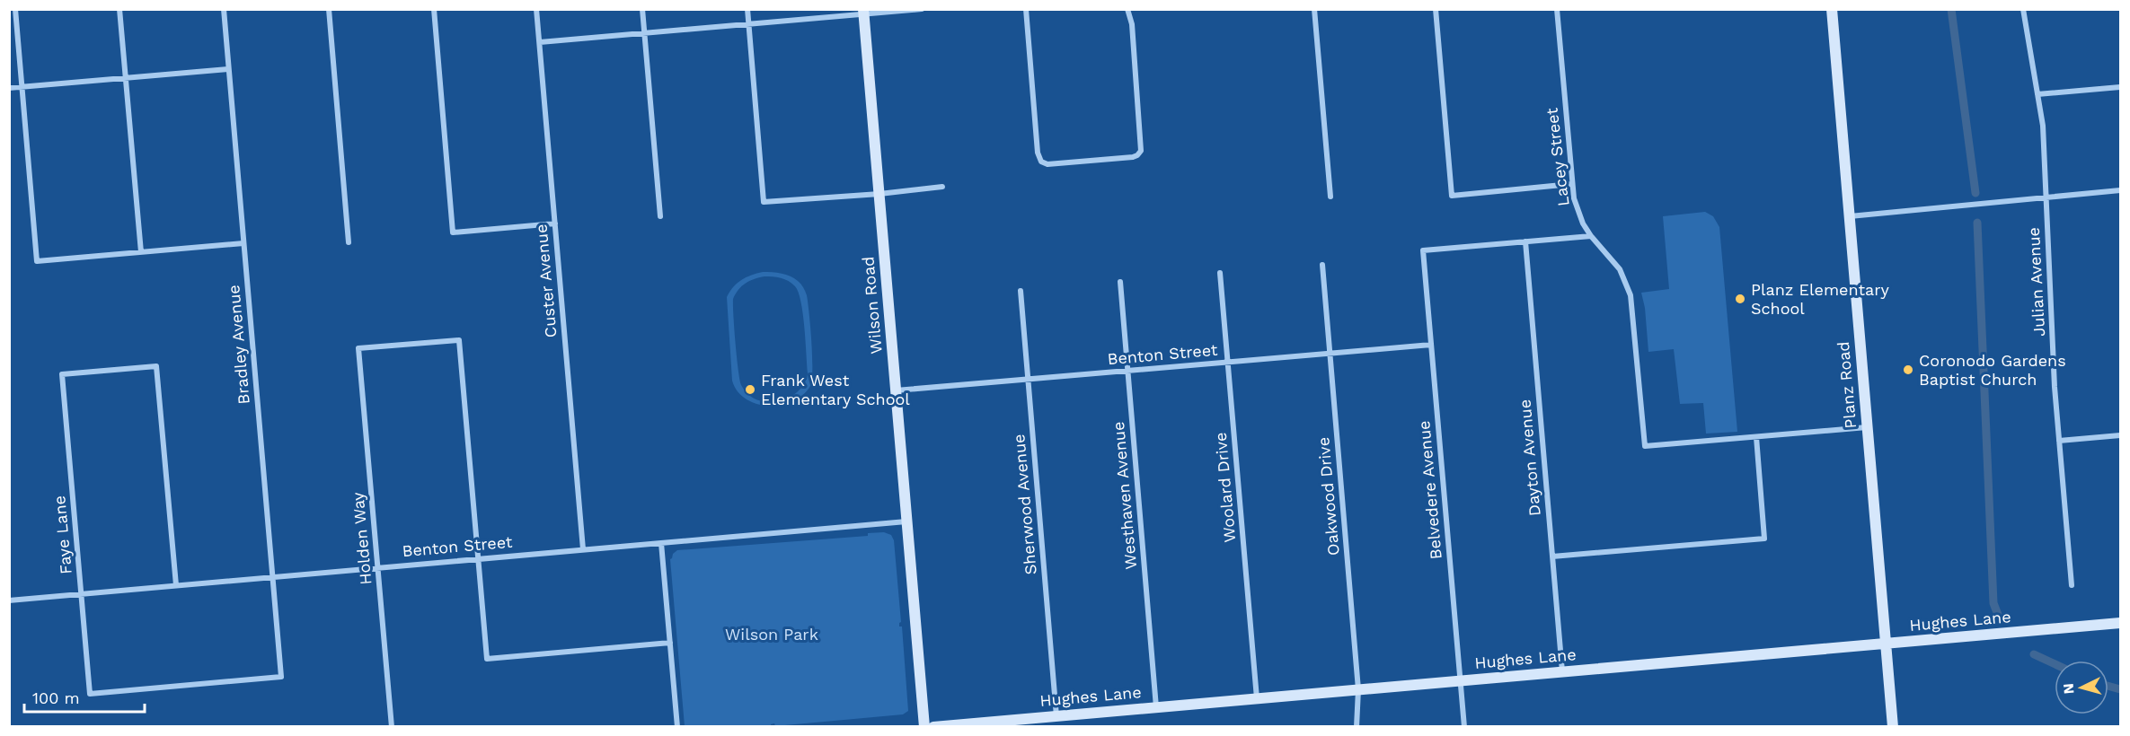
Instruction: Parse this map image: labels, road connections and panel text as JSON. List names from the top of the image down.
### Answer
{
  "streets": {
    "street": [
      "Lacey Street",
      "Custer Avenue",
      "Julian Avenue",
      "Wilson Road",
      "Bradley Avenue",
      "Benton Street",
      "Planz Road",
      "Dayton Avenue",
      "Woolard Drive",
      "Belvedere Avenue",
      "Westhaven Avenue",
      "Oakwood Drive",
      "Sherwood Avenue",
      "Faye Lane",
      "Holden Way",
      "Hughes Lane"
    ]
  },
  "crossings": [
    ["Custer Avenue", "Benton Street"],
    ["Wilson Road", "Benton Street"],
    ["Bradley Avenue", "Benton Street"],
    ["Bradley Avenue", "Faye Lane"],
    ["Benton Street", "Woolard Drive"],
    ["Benton Street", "Belvedere Avenue"],
    ["Benton Street", "Westhaven Avenue"],
    ["Benton Street", "Oakwood Drive"],
    ["Benton Street", "Sherwood Avenue"],
    ["Benton Street", "Faye Lane"],
    ["Benton Street", "Holden Way"],
    ["Planz Road", "Hughes Lane"],
    ["Dayton Avenue", "Belvedere Avenue"],
    ["Dayton Avenue", "Hughes Lane"],
    ["Woolard Drive", "Hughes Lane"],
    ["Belvedere Avenue", "Hughes Lane"],
    ["Westhaven Avenue", "Hughes Lane"],
    ["Oakwood Drive", "Hughes Lane"],
    ["Sherwood Avenue", "Hughes Lane"]
  ],
  "parks": ["Wilson Park"],
  "places": ["Planz Elementary School", "Coronodo Gardens Baptist Church", "Frank West Elementary School"],
  "scale_bar": "100 m",
  "north": "left"
}
